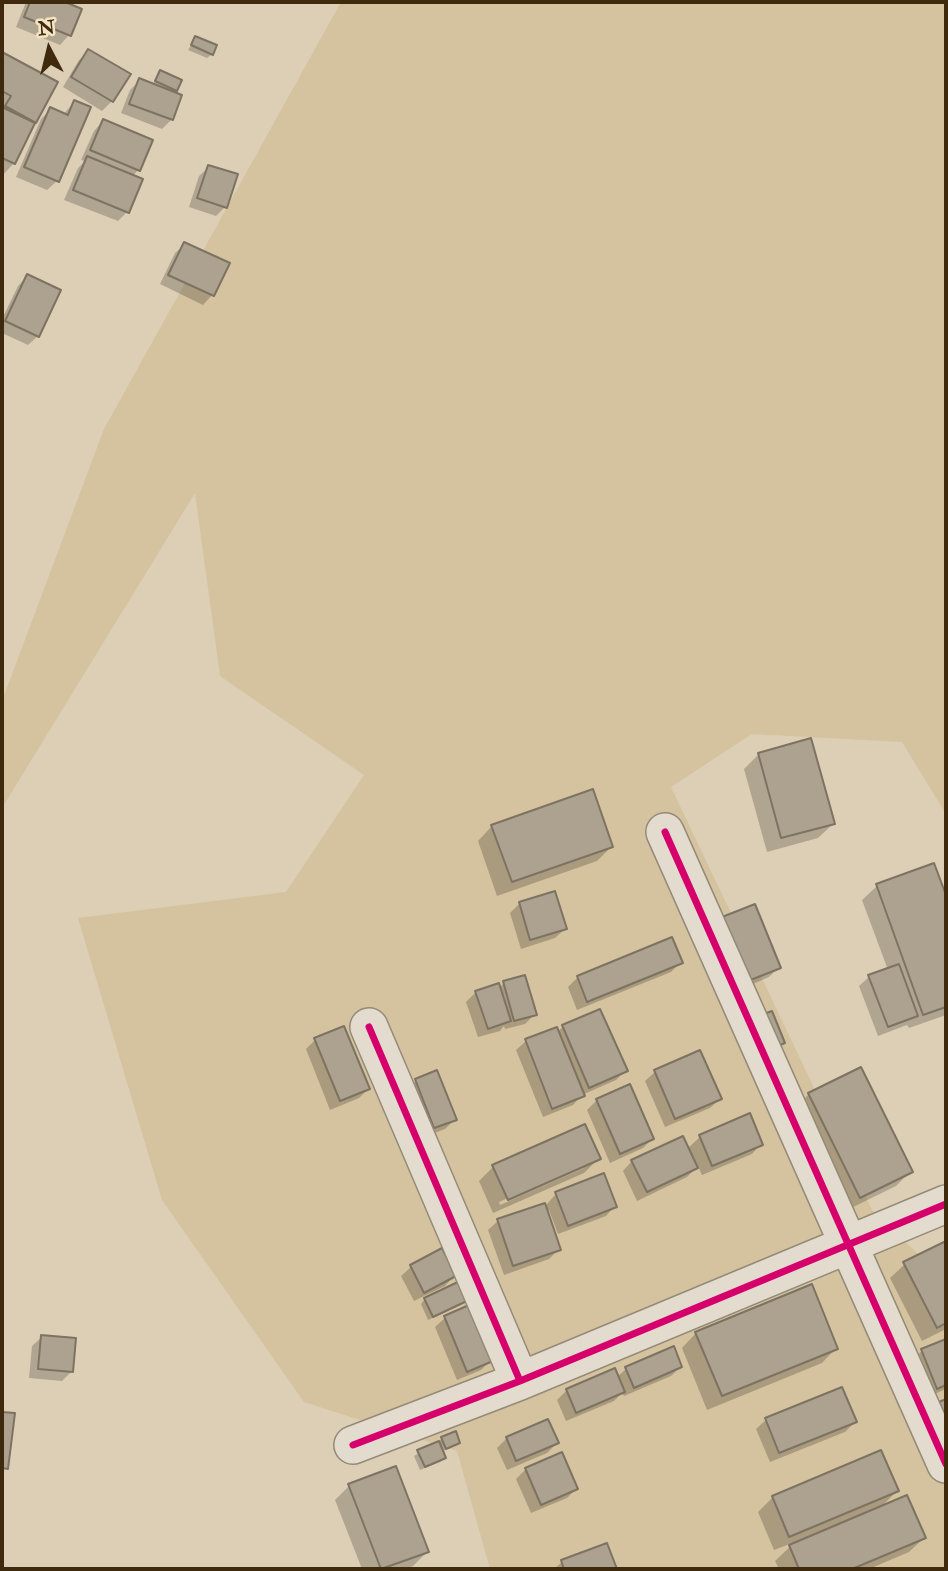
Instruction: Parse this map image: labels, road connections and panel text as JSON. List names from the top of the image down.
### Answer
{
  "north": "top"
}
